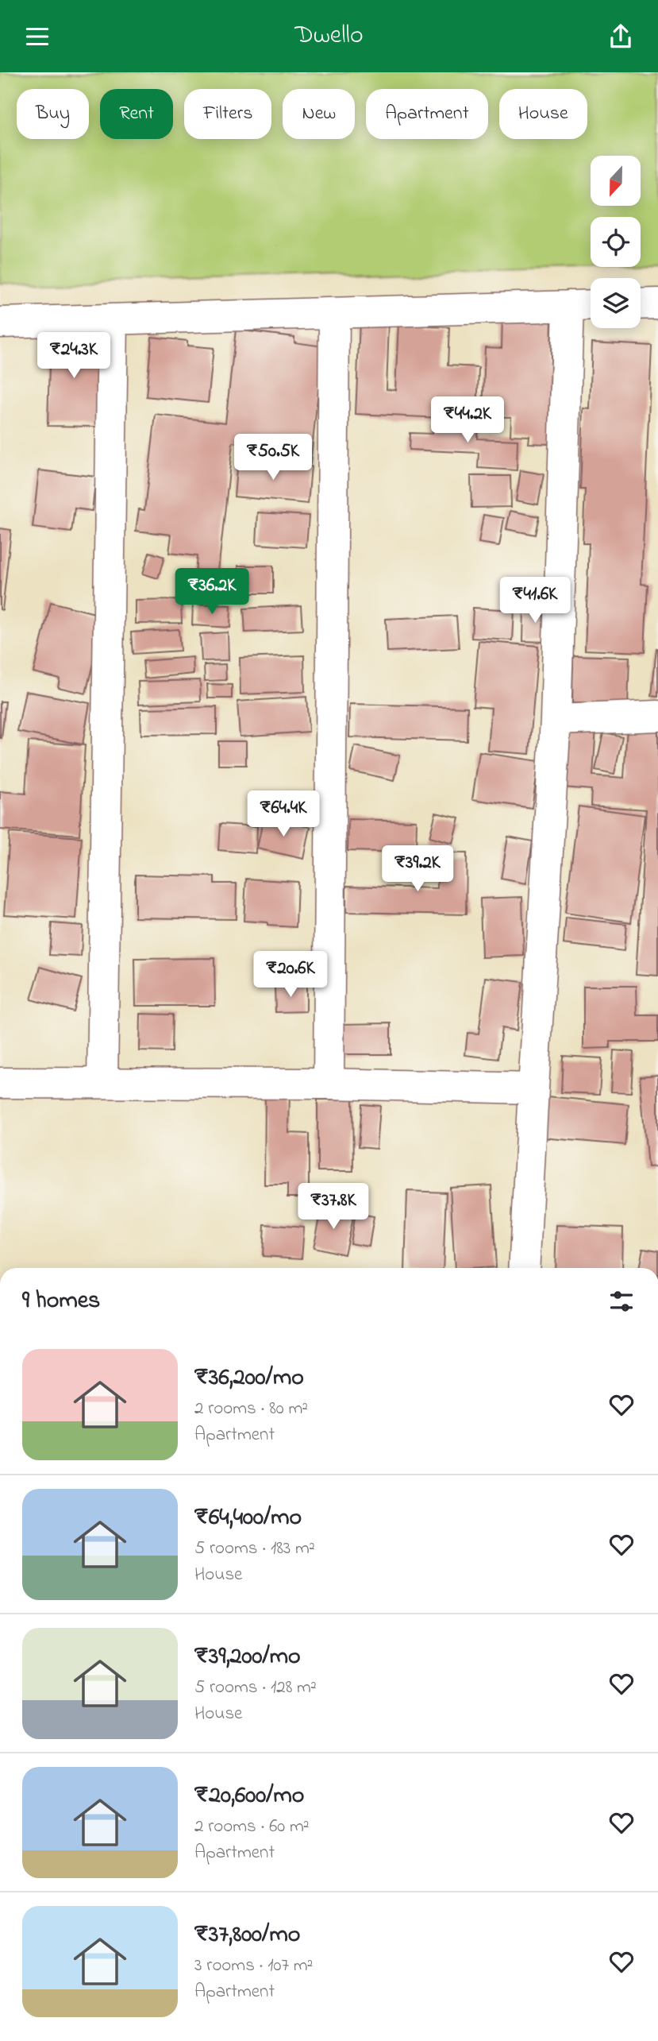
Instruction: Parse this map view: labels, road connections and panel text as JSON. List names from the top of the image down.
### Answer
{
  "north": "bottom",
  "page": {
    "header": "Dwello",
    "chip": [
      "Buy",
      "Rent",
      "Filters",
      "New",
      "Apartment",
      "House"
    ],
    "price": [
      "₹24.3K",
      "₹44.2K",
      "₹50.5K",
      "₹36.2K",
      "₹41.6K",
      "₹64.4K",
      "₹39.2K",
      "₹20.6K",
      "₹37.8K"
    ],
    "heading": "9 homes",
    "list": [
      {
        "name": "₹36,200/mo",
        "note": "2 rooms · 80 m² · Apartment"
      },
      {
        "name": "₹64,400/mo",
        "note": "5 rooms · 183 m² · House"
      },
      {
        "name": "₹39,200/mo",
        "note": "5 rooms · 128 m² · House"
      },
      {
        "name": "₹20,600/mo",
        "note": "2 rooms · 60 m² · Apartment"
      },
      {
        "name": "₹37,800/mo",
        "note": "3 rooms · 107 m² · Apartment"
      }
    ]
  }
}
